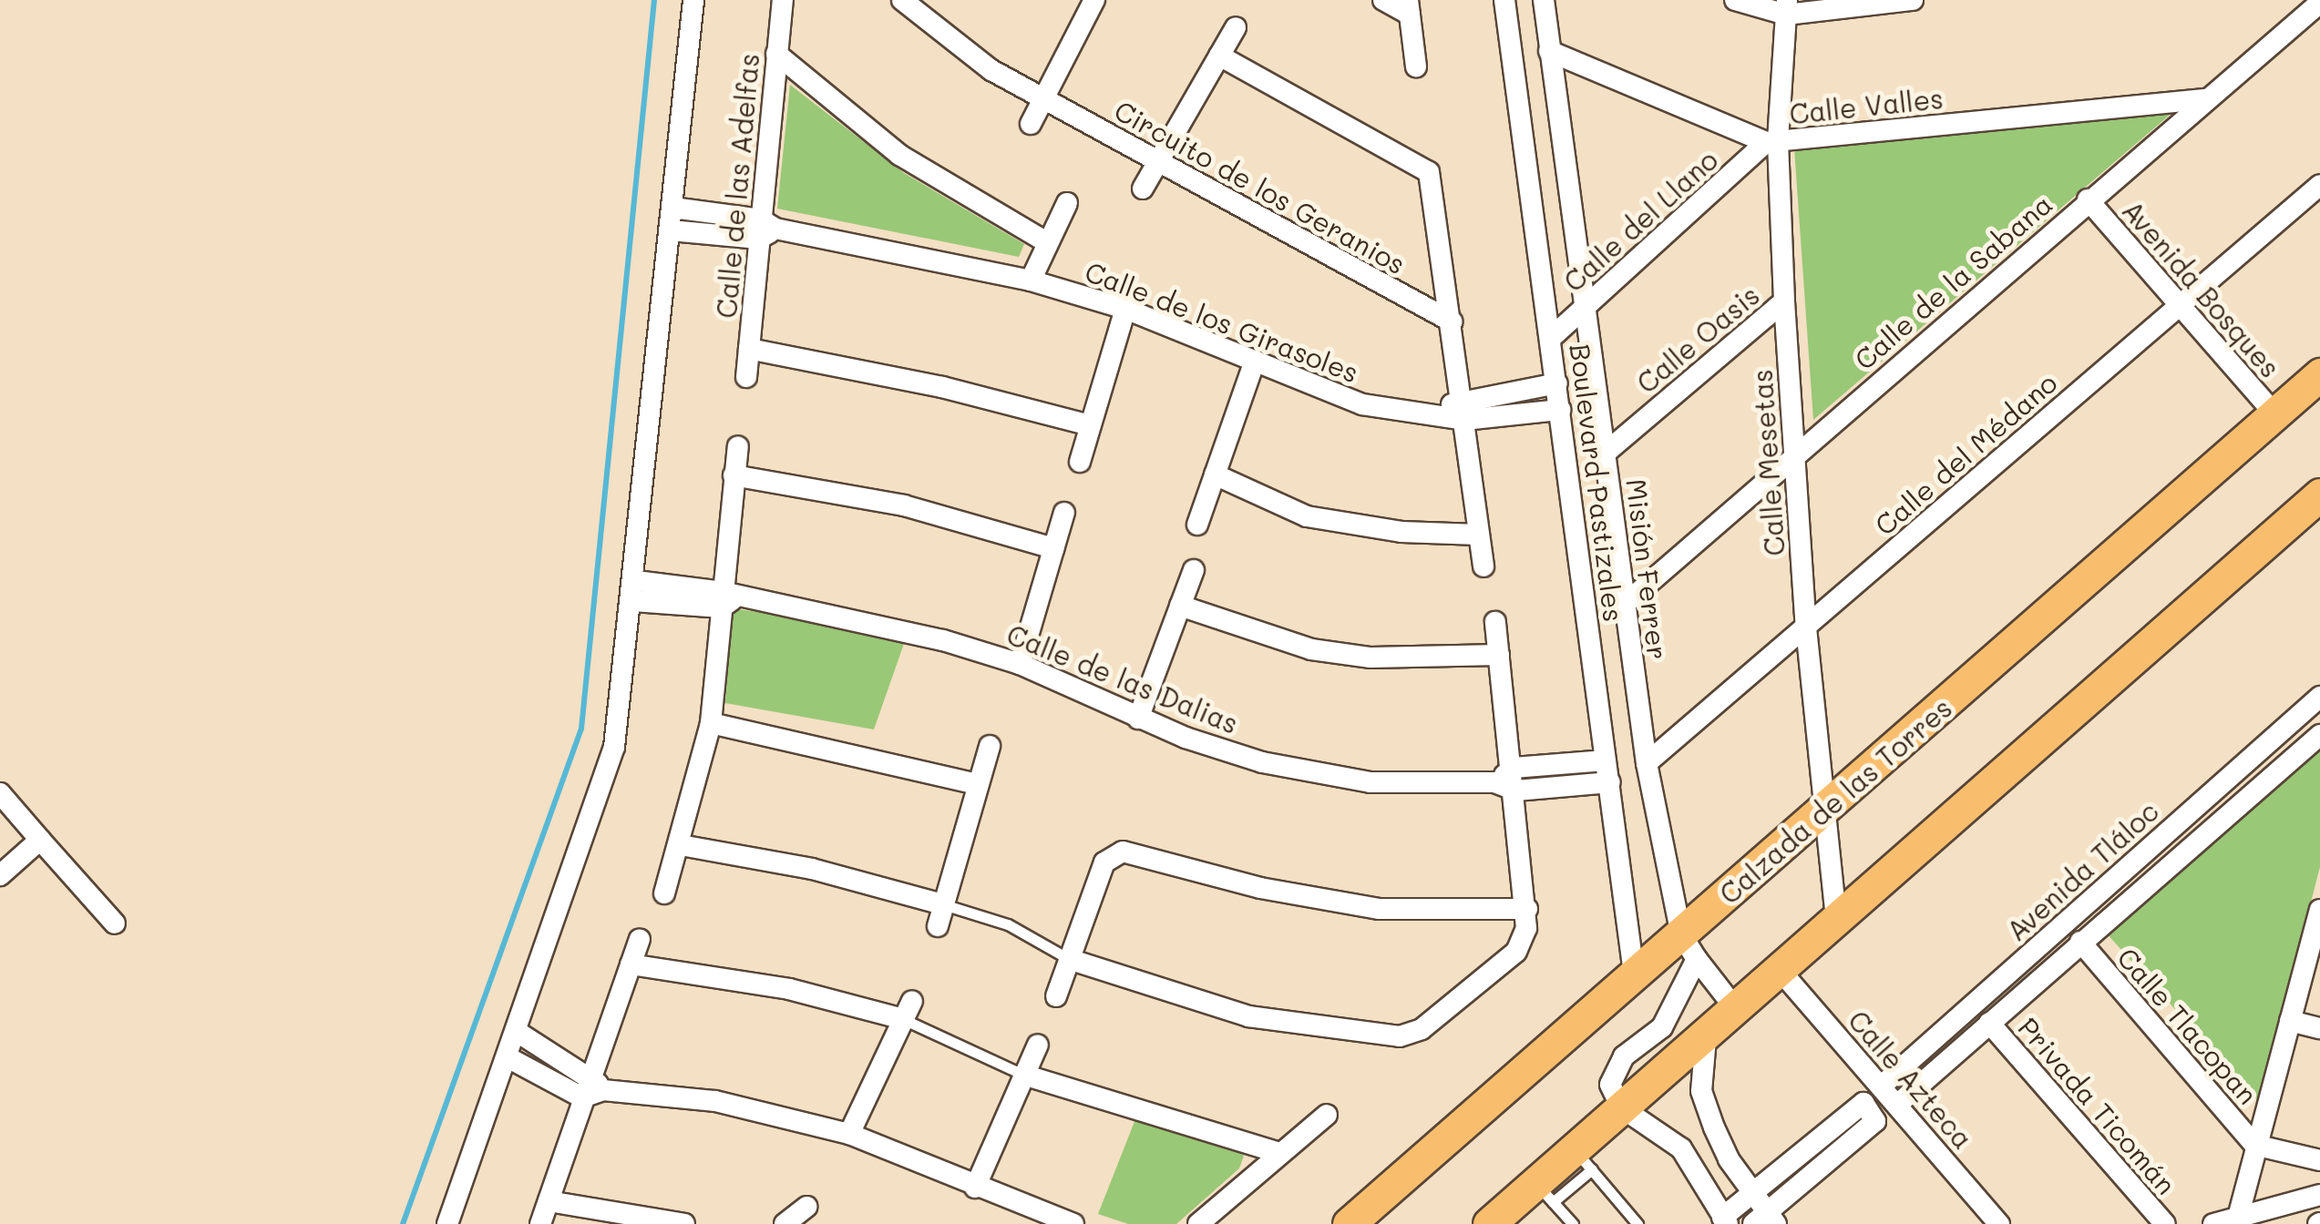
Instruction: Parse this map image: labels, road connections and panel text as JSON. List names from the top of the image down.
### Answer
{
  "streets": {
    "main road": ["Calzada de las Torres"],
    "street": [
      "Calle Valles",
      "Calle de las Adelfas",
      "Circuito de los Geranios",
      "Calle del Llano",
      "Calle de la Sabana",
      "Avenida Bosques",
      "Calle de los Girasoles",
      "Calle Oasis",
      "Calle del Médano",
      "Calle Mesetas",
      "Boulevard Pastizales",
      "Misión Ferrer",
      "Calle de las Dalias",
      "Avenida Tláloc",
      "Calle Tlacopan",
      "Calle Azteca",
      "Privada Ticomán"
    ]
  },
  "crossings": [
    ["Calle Valles", "Calle del Llano"],
    ["Calle Valles", "Calle de la Sabana"],
    ["Calle Valles", "Calle Mesetas"],
    ["Calle Valles", "Misión Ferrer"],
    ["Calle de las Adelfas", "Calle de los Girasoles"],
    ["Circuito de los Geranios", "Calle de los Girasoles"],
    ["Calle del Llano", "Calle Mesetas"],
    ["Calle del Llano", "Boulevard Pastizales"],
    ["Calle del Llano", "Misión Ferrer"],
    ["Calle de la Sabana", "Avenida Bosques"],
    ["Calle de la Sabana", "Calle Mesetas"],
    ["Calle de la Sabana", "Misión Ferrer"],
    ["Avenida Bosques", "Calle del Médano"],
    ["Avenida Bosques", "Calzada de las Torres"],
    ["Calle de los Girasoles", "Boulevard Pastizales"],
    ["Calle Oasis", "Calle Mesetas"],
    ["Calle Oasis", "Misión Ferrer"],
    ["Calle del Médano", "Calle Mesetas"],
    ["Calle del Médano", "Misión Ferrer"],
    ["Calle Mesetas", "Calzada de las Torres"],
    ["Boulevard Pastizales", "Calle de las Dalias"],
    ["Boulevard Pastizales", "Calzada de las Torres"],
    ["Misión Ferrer", "Calzada de las Torres"],
    ["Avenida Tláloc", "Calle Tlacopan"],
    ["Avenida Tláloc", "Calle Azteca"],
    ["Avenida Tláloc", "Privada Ticomán"]
  ]
}
